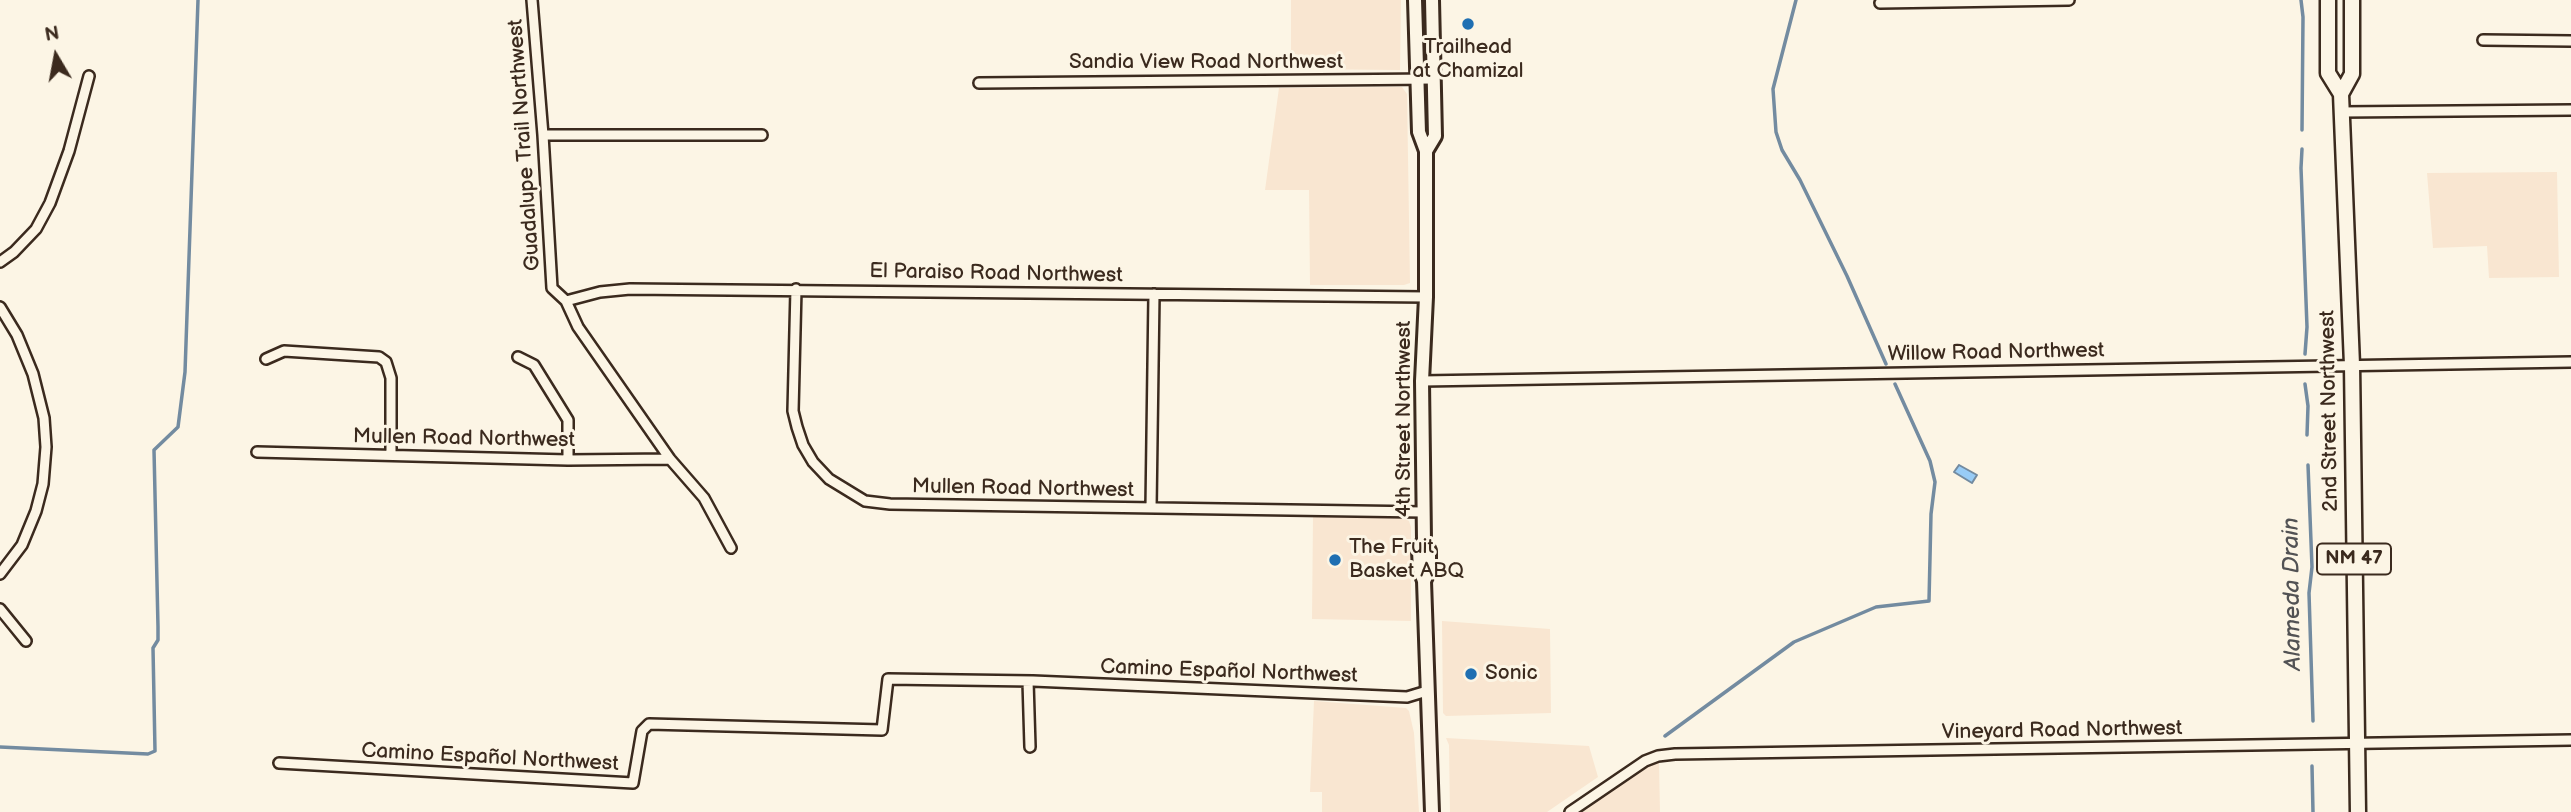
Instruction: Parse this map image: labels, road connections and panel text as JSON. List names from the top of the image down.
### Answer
{
  "streets": {
    "main road": ["2nd Street Northwest", "4th Street Northwest", "NM 47"],
    "street": [
      "Sandia View Road Northwest",
      "Guadalupe Trail Northwest",
      "El Paraiso Road Northwest",
      "Willow Road Northwest",
      "Mullen Road Northwest",
      "Camino Español Northwest",
      "Vineyard Road Northwest"
    ]
  },
  "crossings": [
    ["Sandia View Road Northwest", "4th Street Northwest"],
    ["Guadalupe Trail Northwest", "El Paraiso Road Northwest"],
    ["Guadalupe Trail Northwest", "Mullen Road Northwest"],
    ["El Paraiso Road Northwest", "4th Street Northwest"],
    ["El Paraiso Road Northwest", "Mullen Road Northwest"],
    ["Willow Road Northwest", "2nd Street Northwest"],
    ["Willow Road Northwest", "4th Street Northwest"],
    ["2nd Street Northwest", "Vineyard Road Northwest"],
    ["4th Street Northwest", "Mullen Road Northwest"],
    ["4th Street Northwest", "Camino Español Northwest"]
  ],
  "water": ["Alameda Drain"],
  "places": ["Trailhead at Chamizal", "The Fruit Basket ABQ", "Sonic"],
  "north": "top"
}
